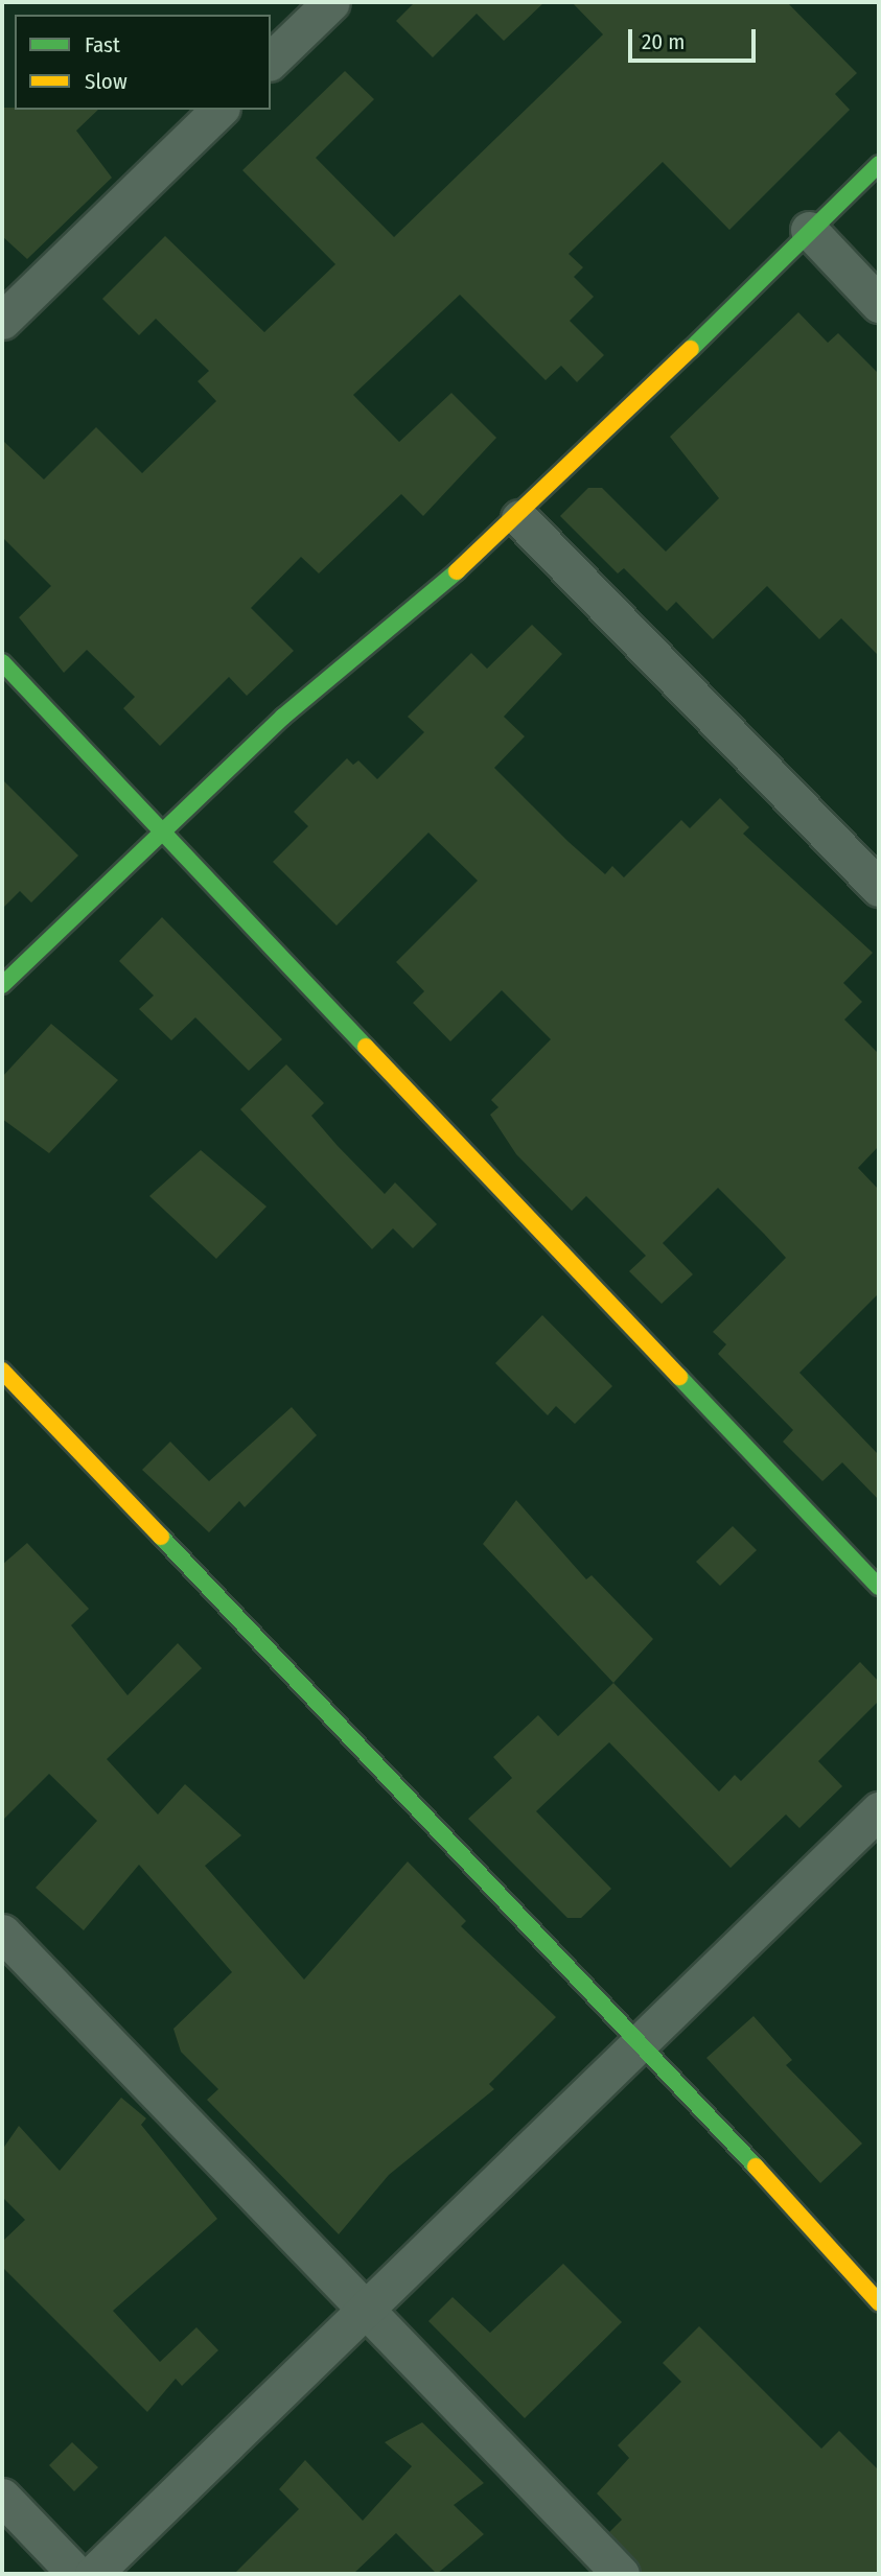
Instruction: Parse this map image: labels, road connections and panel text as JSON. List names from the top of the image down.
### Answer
{
  "legend": ["Fast", "Slow"],
  "scale_bar": "20 m"
}
